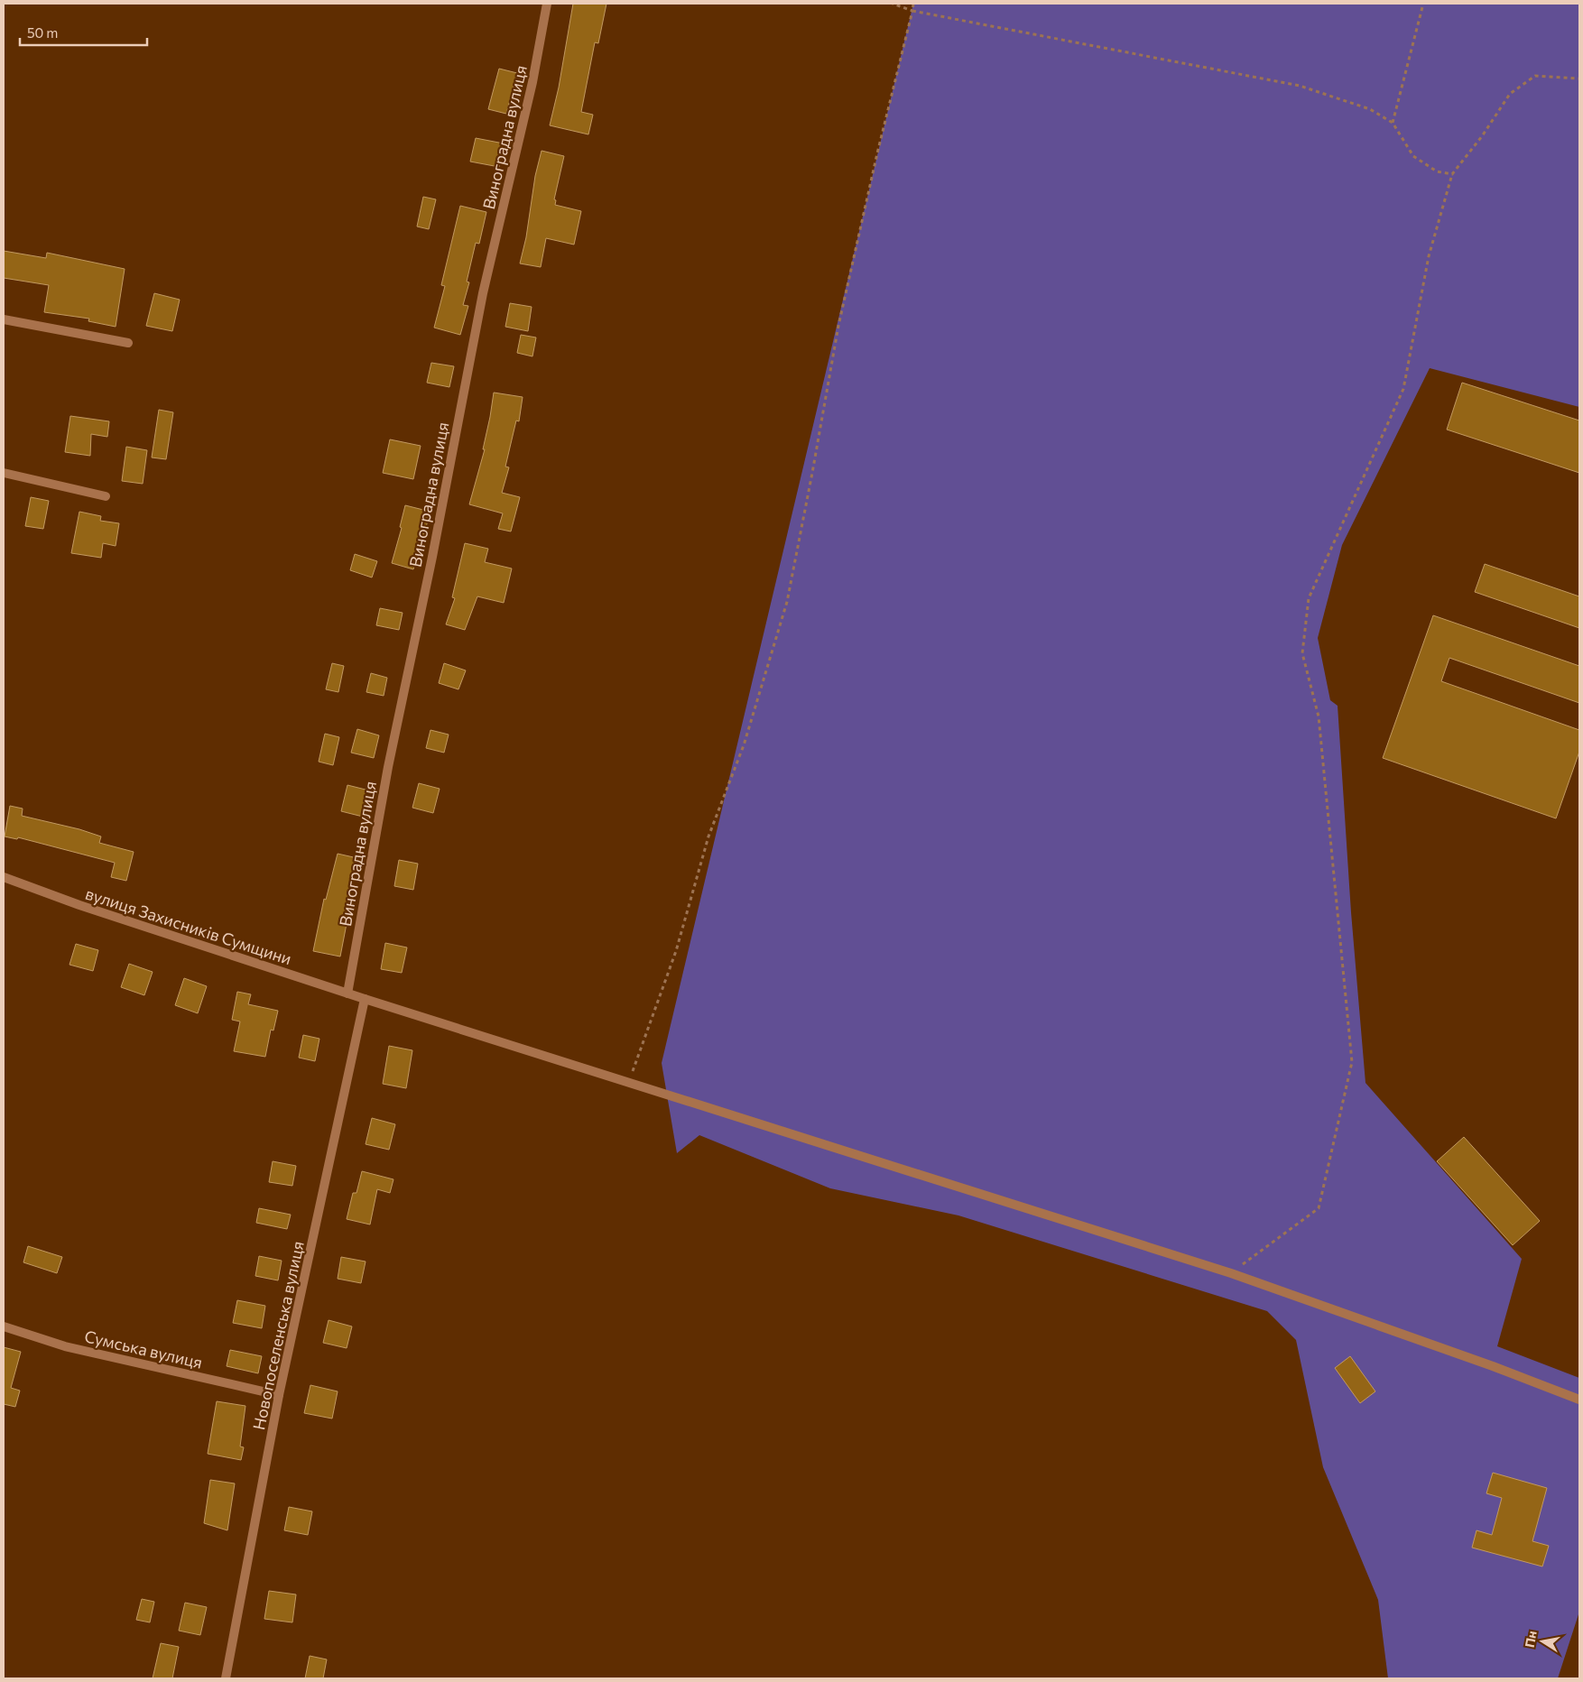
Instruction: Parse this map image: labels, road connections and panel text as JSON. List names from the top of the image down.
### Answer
{
  "streets": {
    "street": [
      "Виноградна вулиця",
      "вулиця Захисників Сумщини",
      "Новопоселенська вулиця",
      "Сумська вулиця"
    ]
  },
  "crossings": [
    ["Виноградна вулиця", "вулиця Захисників Сумщини"],
    ["вулиця Захисників Сумщини", "Новопоселенська вулиця"],
    ["Новопоселенська вулиця", "Сумська вулиця"]
  ],
  "scale_bar": "50 m",
  "north": "left"
}
